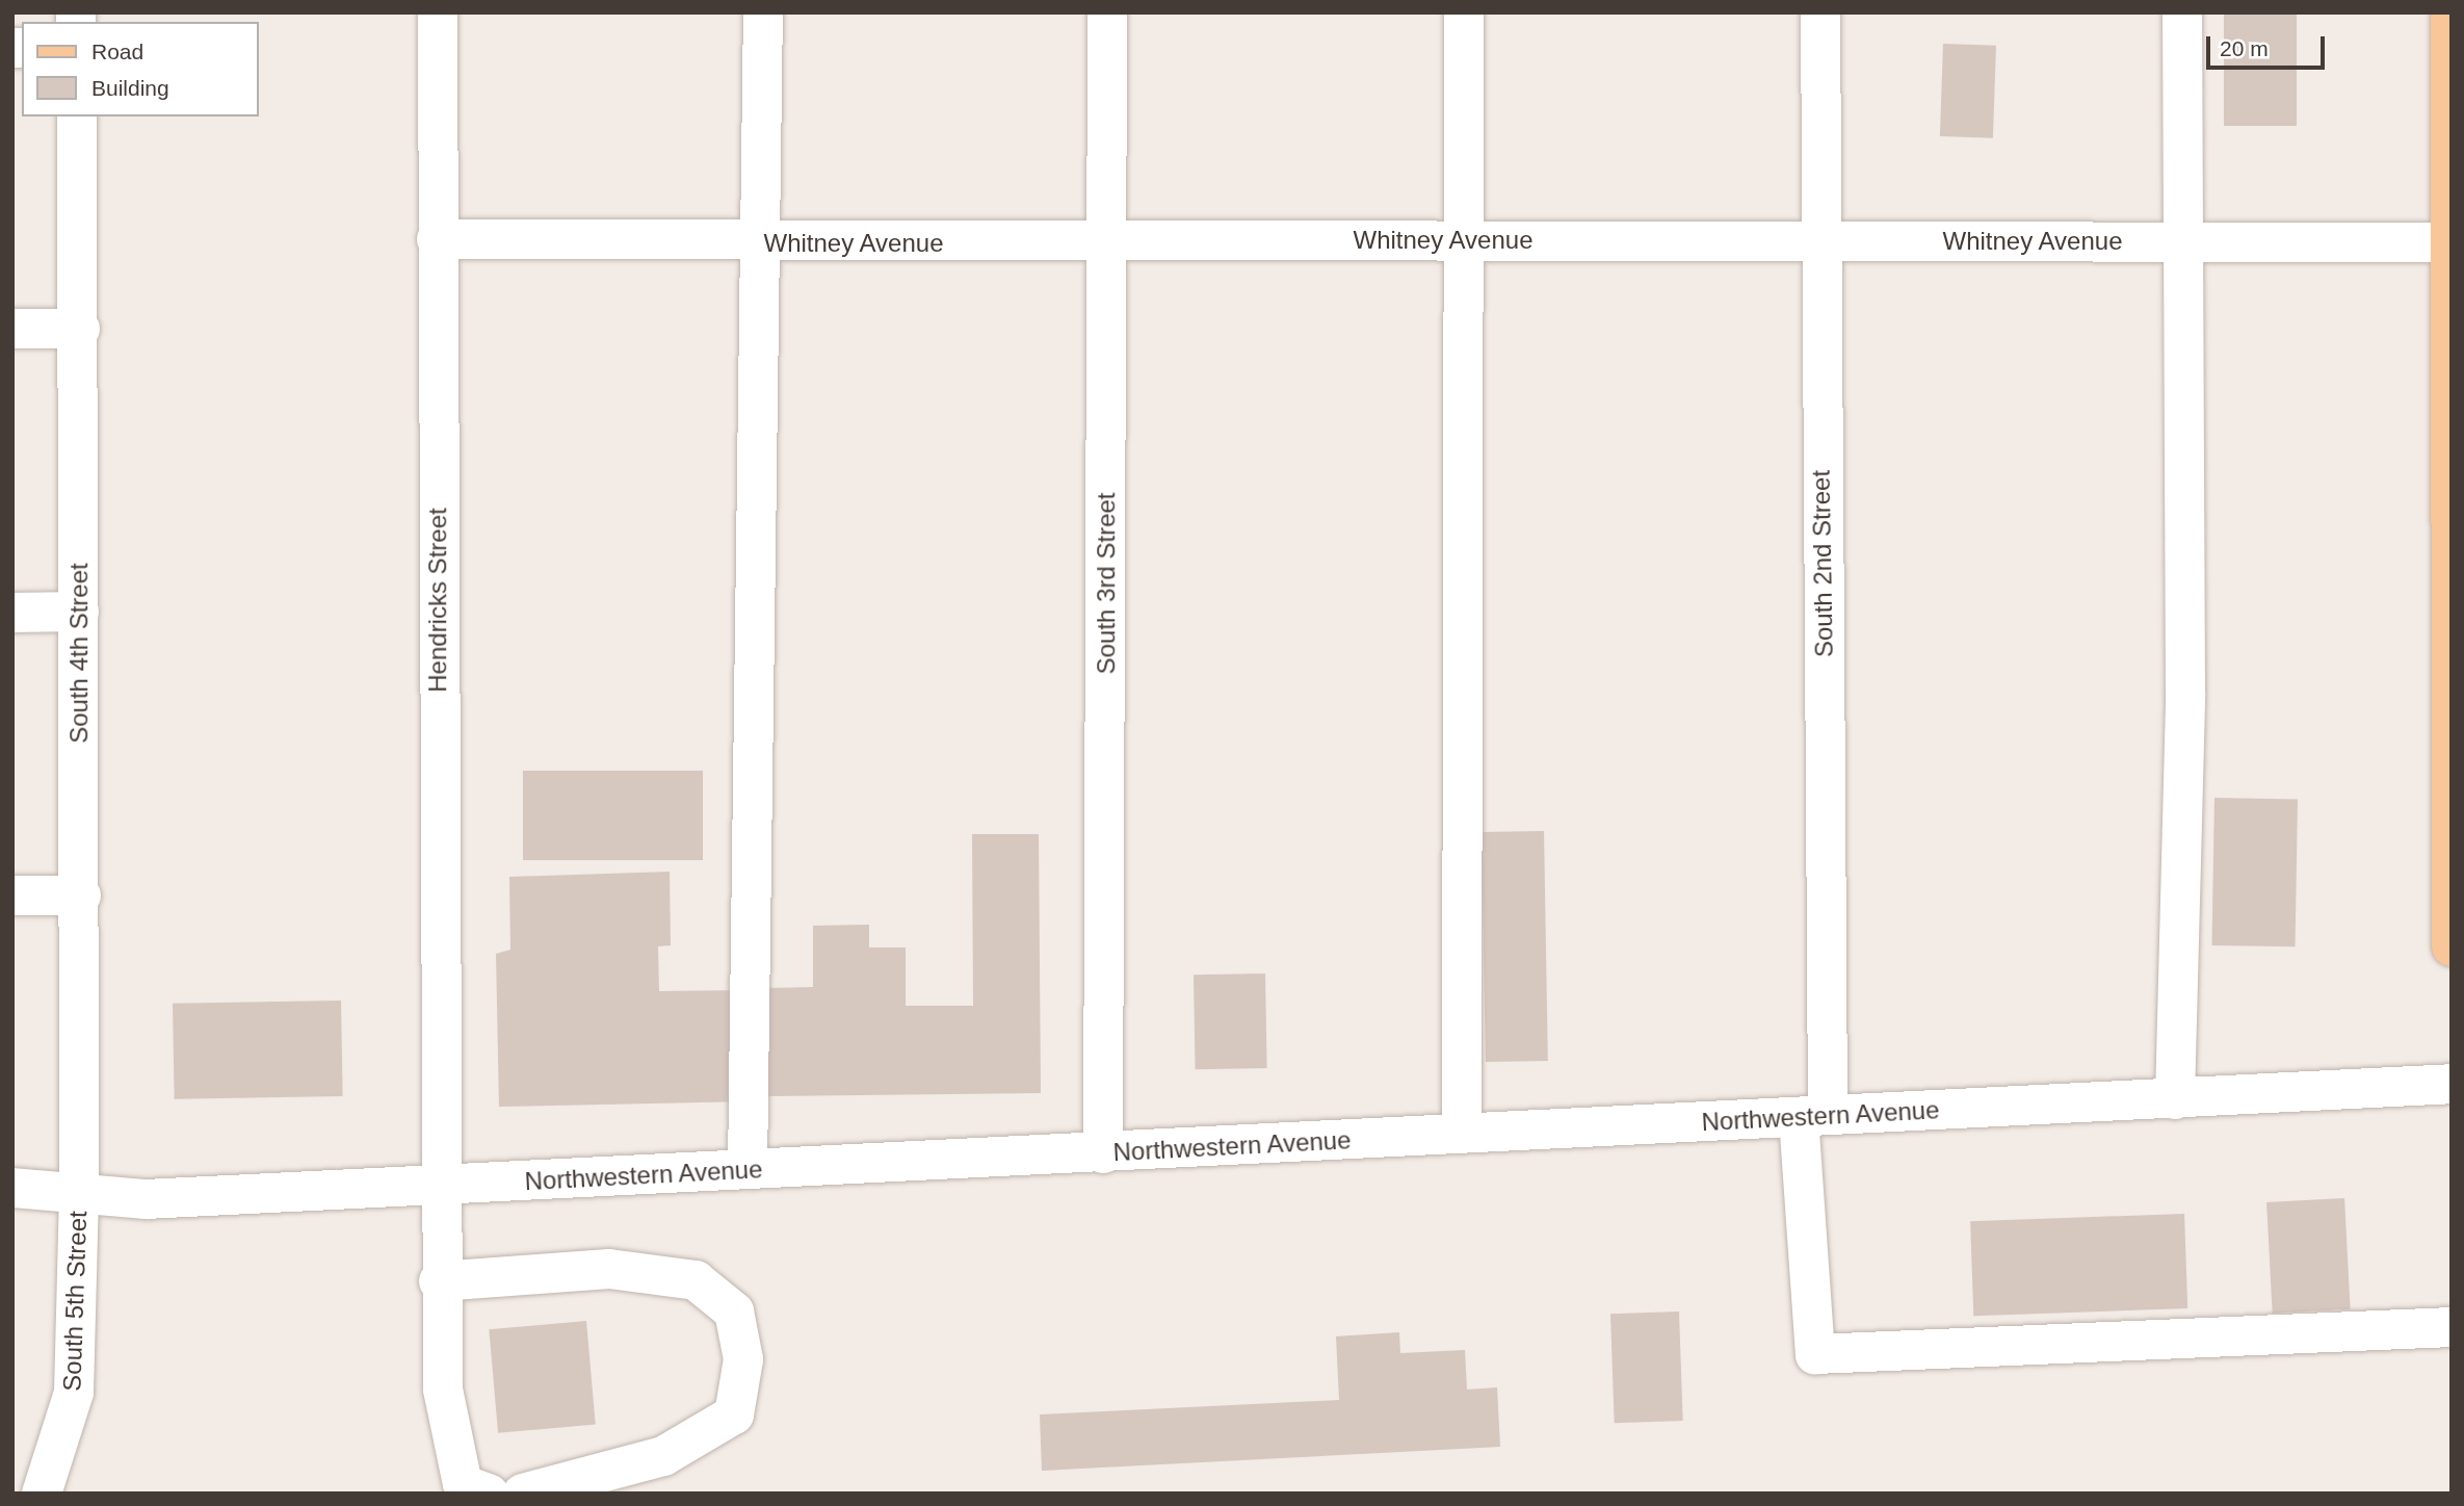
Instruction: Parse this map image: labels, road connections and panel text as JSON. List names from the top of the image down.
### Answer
{
  "streets": {
    "street": [
      "Whitney Avenue",
      "South 2nd Street",
      "South 3rd Street",
      "Hendricks Street",
      "South 4th Street",
      "Northwestern Avenue",
      "South 5th Street"
    ]
  },
  "crossings": [
    ["Whitney Avenue", "South 2nd Street"],
    ["Whitney Avenue", "South 3rd Street"],
    ["Whitney Avenue", "Hendricks Street"],
    ["South 2nd Street", "Northwestern Avenue"],
    ["South 3rd Street", "Northwestern Avenue"],
    ["Hendricks Street", "Northwestern Avenue"],
    ["South 4th Street", "Northwestern Avenue"],
    ["South 4th Street", "South 5th Street"],
    ["Northwestern Avenue", "South 5th Street"]
  ],
  "legend": ["Road", "Building"],
  "scale_bar": "20 m"
}
